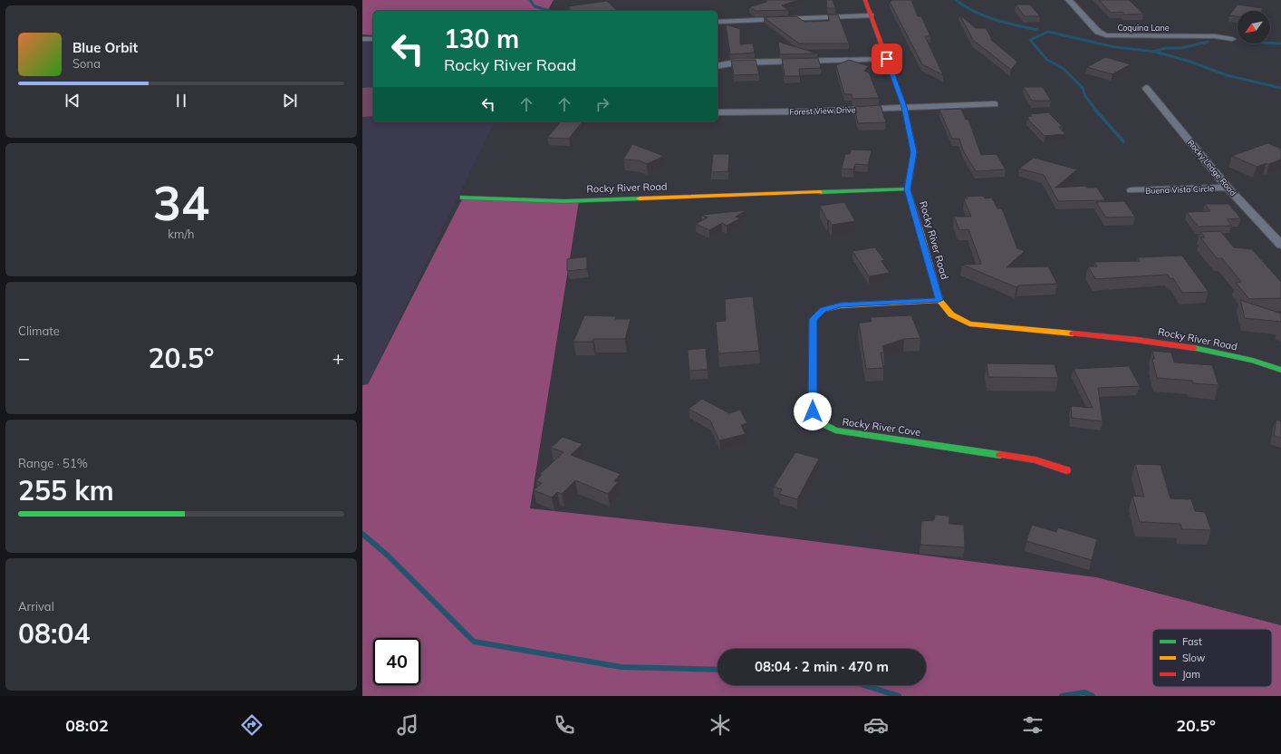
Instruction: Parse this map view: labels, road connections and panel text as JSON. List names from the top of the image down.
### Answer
{
  "streets": {
    "street": [
      "Coquina Lane",
      "Forest View Drive",
      "Rocky Ledge Road",
      "Rocky River Road",
      "Buena Vista Circle",
      "Rocky River Cove"
    ]
  },
  "crossings": [
    ["Rocky Ledge Road", "Buena Vista Circle"],
    ["Rocky River Road", "Rocky River Cove"]
  ],
  "legend": ["Fast", "Slow", "Jam"],
  "north": "bottom left",
  "page": {
    "turn": ["130 m", "Rocky River Road"],
    "song": ["Blue Orbit", "Sona"],
    "tile": [
      ["34", "km/h"],
      "Climate",
      ["Range · 51%", "255 km"],
      ["Arrival", "08:04"]
    ],
    "heat": ["−", "20.5°", "+"],
    "limit": "40",
    "trip": "08:04 · 2 min · 470 m",
    "tabs": ["08:02", "20.5°"]
  }
}
